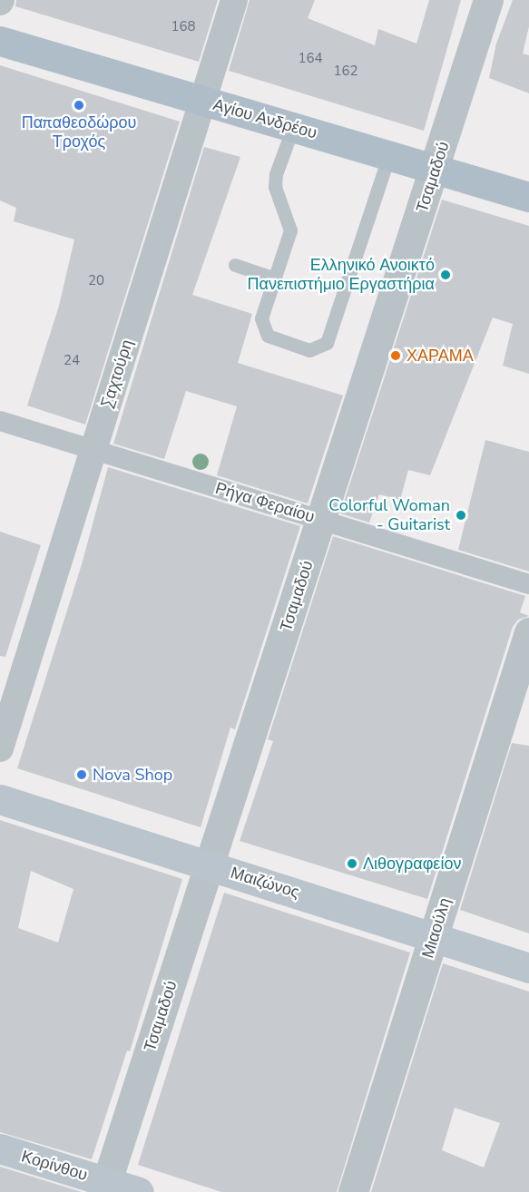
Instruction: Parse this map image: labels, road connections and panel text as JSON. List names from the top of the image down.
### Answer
{
  "streets": {
    "main road": ["Αγίου Ανδρέου", "Μαιζώνος", "Κορίνθου"],
    "street": [
      "Τσαμαδού",
      "Σαχτούρη",
      "Ρήγα Φεραίου",
      "Μιαούλη"
    ]
  },
  "crossings": [
    ["Αγίου Ανδρέου", "Τσαμαδού"],
    ["Αγίου Ανδρέου", "Σαχτούρη"],
    ["Τσαμαδού", "Ρήγα Φεραίου"],
    ["Τσαμαδού", "Μαιζώνος"],
    ["Τσαμαδού", "Κορίνθου"],
    ["Σαχτούρη", "Ρήγα Φεραίου"],
    ["Μαιζώνος", "Μιαούλη"]
  ],
  "places": [
    "Παπαθεοδώρου Τροχός",
    "Ελληνικό Ανοικτό Πανεπιστήμιο Εργαστήρια",
    "ΧΑΡΑΜΑ",
    "Colorful Woman - Guitarist",
    "Nova Shop",
    "Λιθογραφείον"
  ],
  "house_numbers": [
    "168",
    "164",
    "162",
    "20",
    "24"
  ]
}
